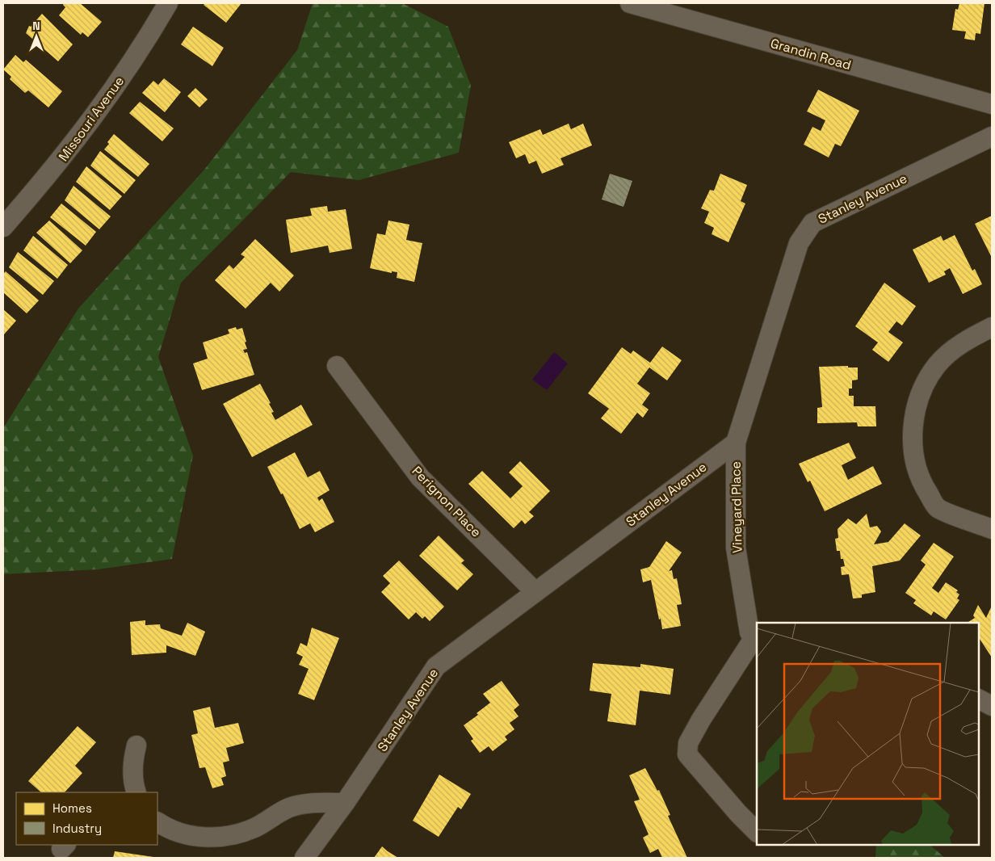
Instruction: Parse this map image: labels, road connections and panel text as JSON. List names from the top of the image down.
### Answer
{
  "streets": {
    "street": [
      "Grandin Road",
      "Missouri Avenue",
      "Stanley Avenue",
      "Perignon Place",
      "Vineyard Place"
    ]
  },
  "crossings": [
    ["Stanley Avenue", "Perignon Place"],
    ["Stanley Avenue", "Vineyard Place"]
  ],
  "legend": ["Homes", "Industry"],
  "north": "top"
}
